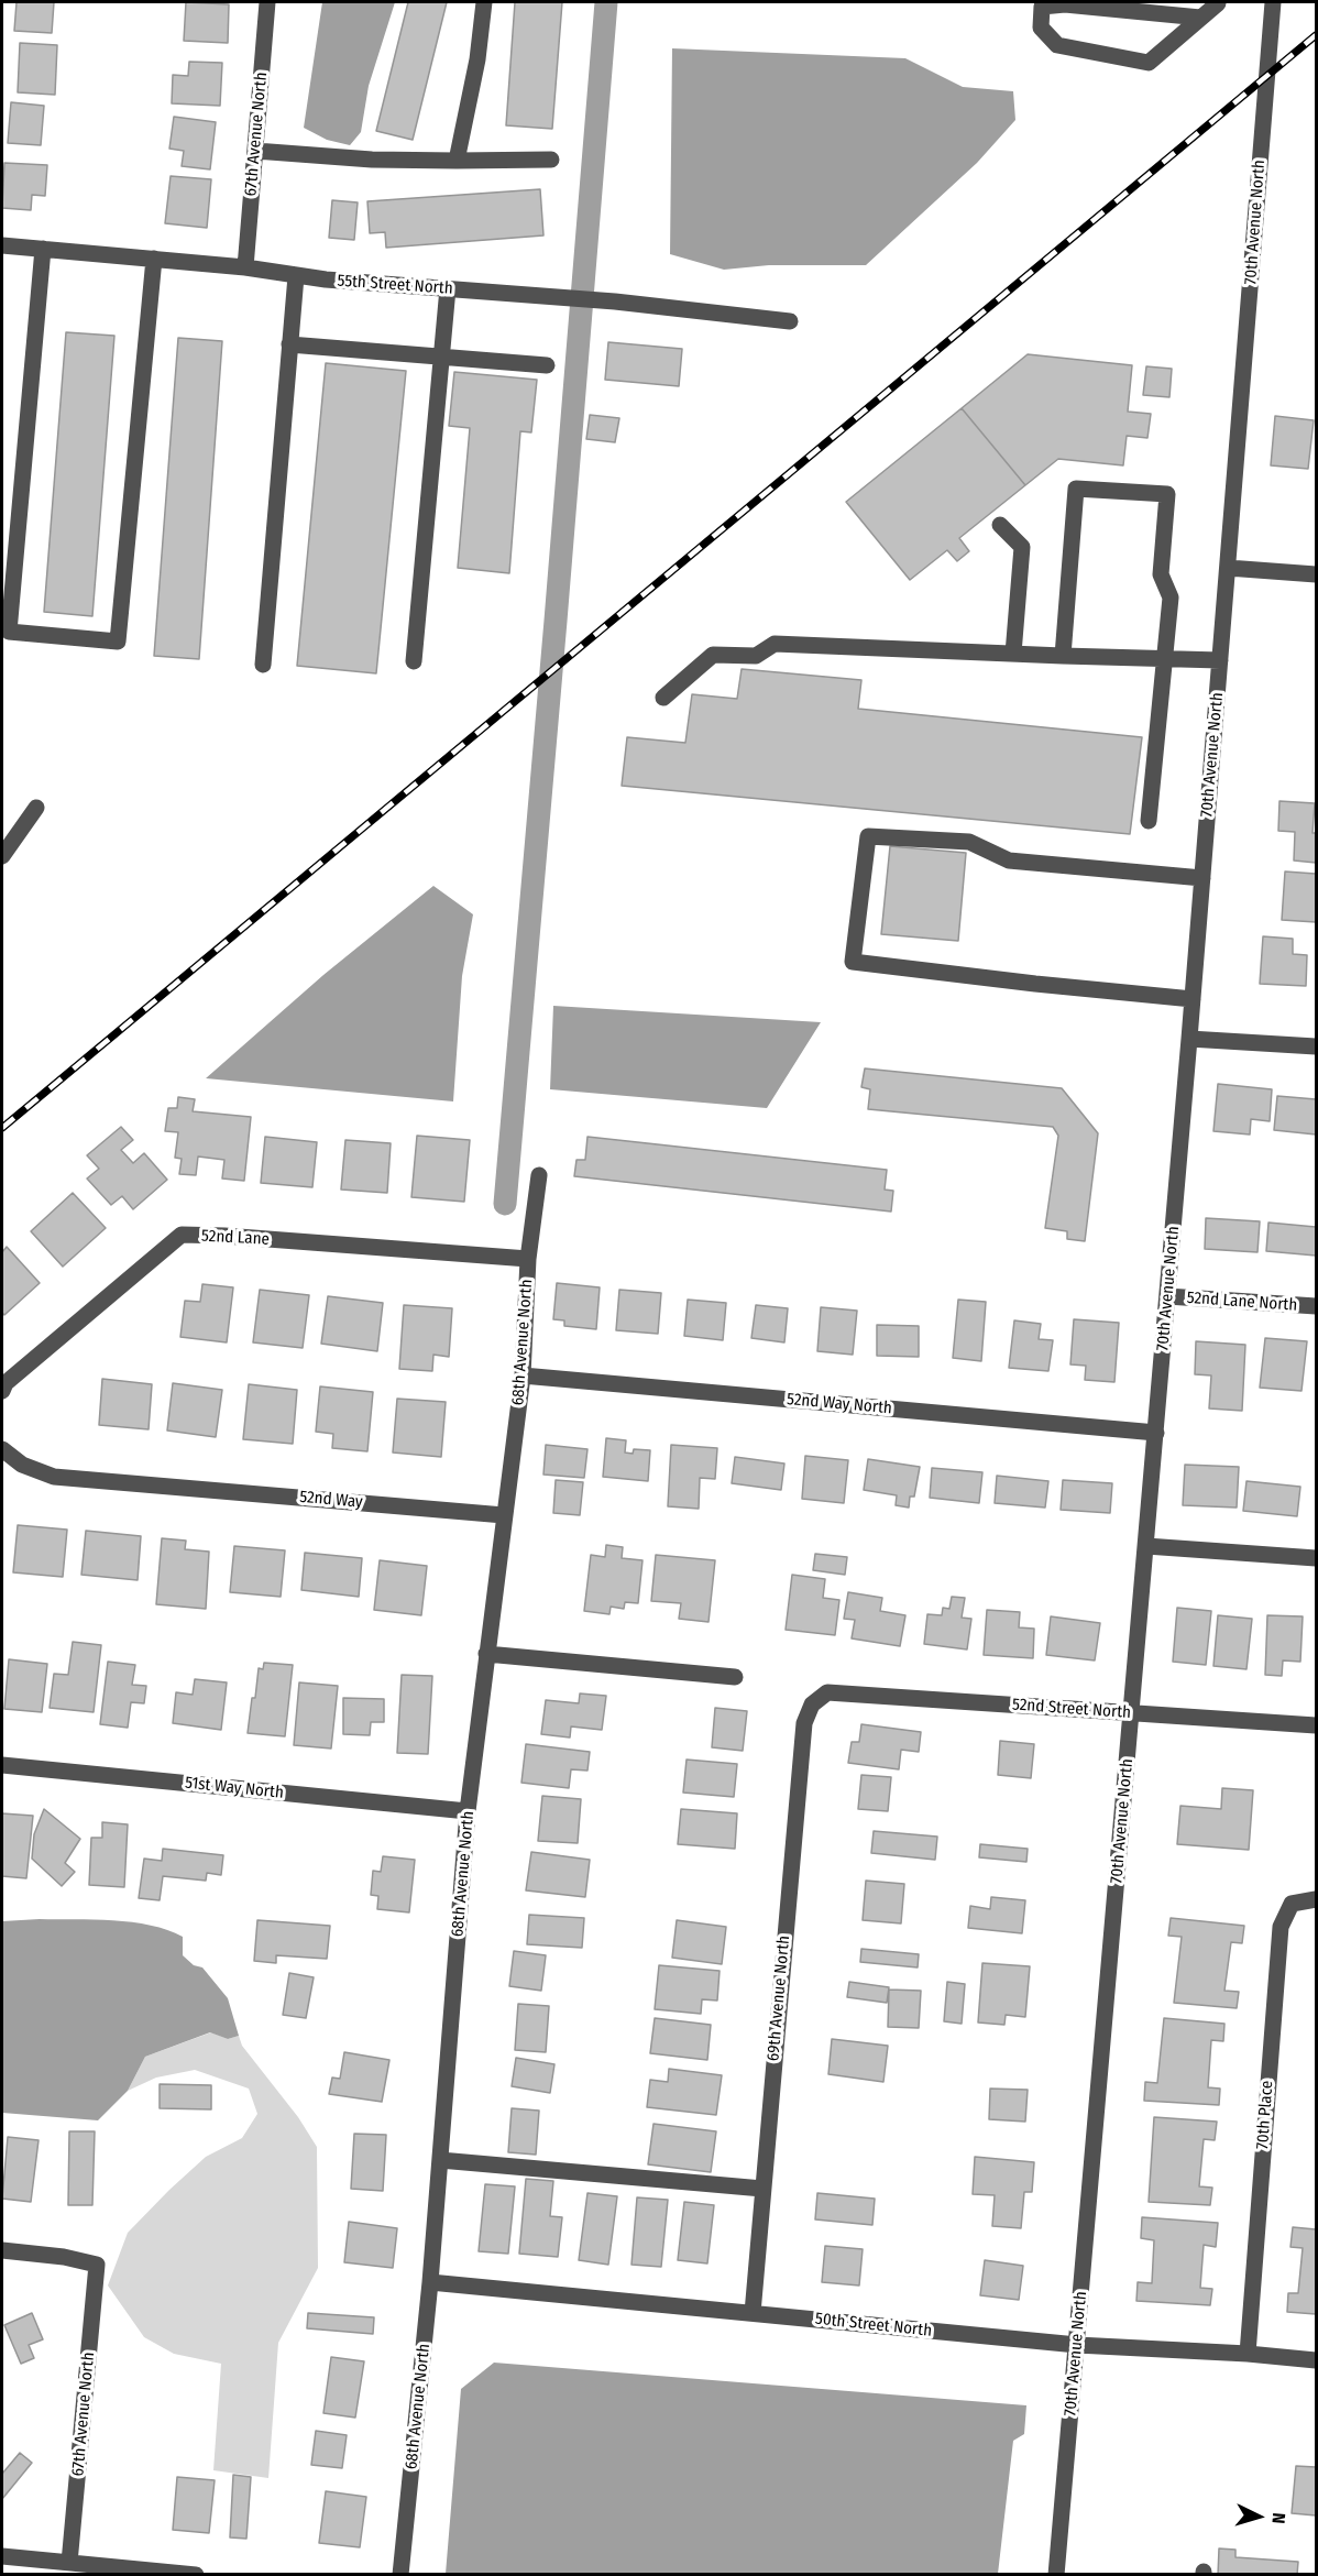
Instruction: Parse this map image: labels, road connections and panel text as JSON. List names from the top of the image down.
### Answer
{
  "streets": {
    "street": [
      "67th Avenue North",
      "70th Avenue North",
      "55th Street North",
      "52nd Lane",
      "52nd Lane North",
      "68th Avenue North",
      "52nd Way North",
      "52nd Way",
      "52nd Street North",
      "51st Way North",
      "69th Avenue North",
      "70th Place",
      "50th Street North"
    ]
  },
  "crossings": [
    ["67th Avenue North", "55th Street North"],
    ["70th Avenue North", "52nd Lane North"],
    ["70th Avenue North", "52nd Way North"],
    ["70th Avenue North", "52nd Street North"],
    ["70th Avenue North", "50th Street North"],
    ["52nd Lane", "68th Avenue North"],
    ["68th Avenue North", "52nd Way North"],
    ["68th Avenue North", "52nd Way"],
    ["68th Avenue North", "51st Way North"],
    ["68th Avenue North", "50th Street North"],
    ["52nd Street North", "69th Avenue North"],
    ["69th Avenue North", "50th Street North"],
    ["70th Place", "50th Street North"]
  ],
  "north": "right"
}
